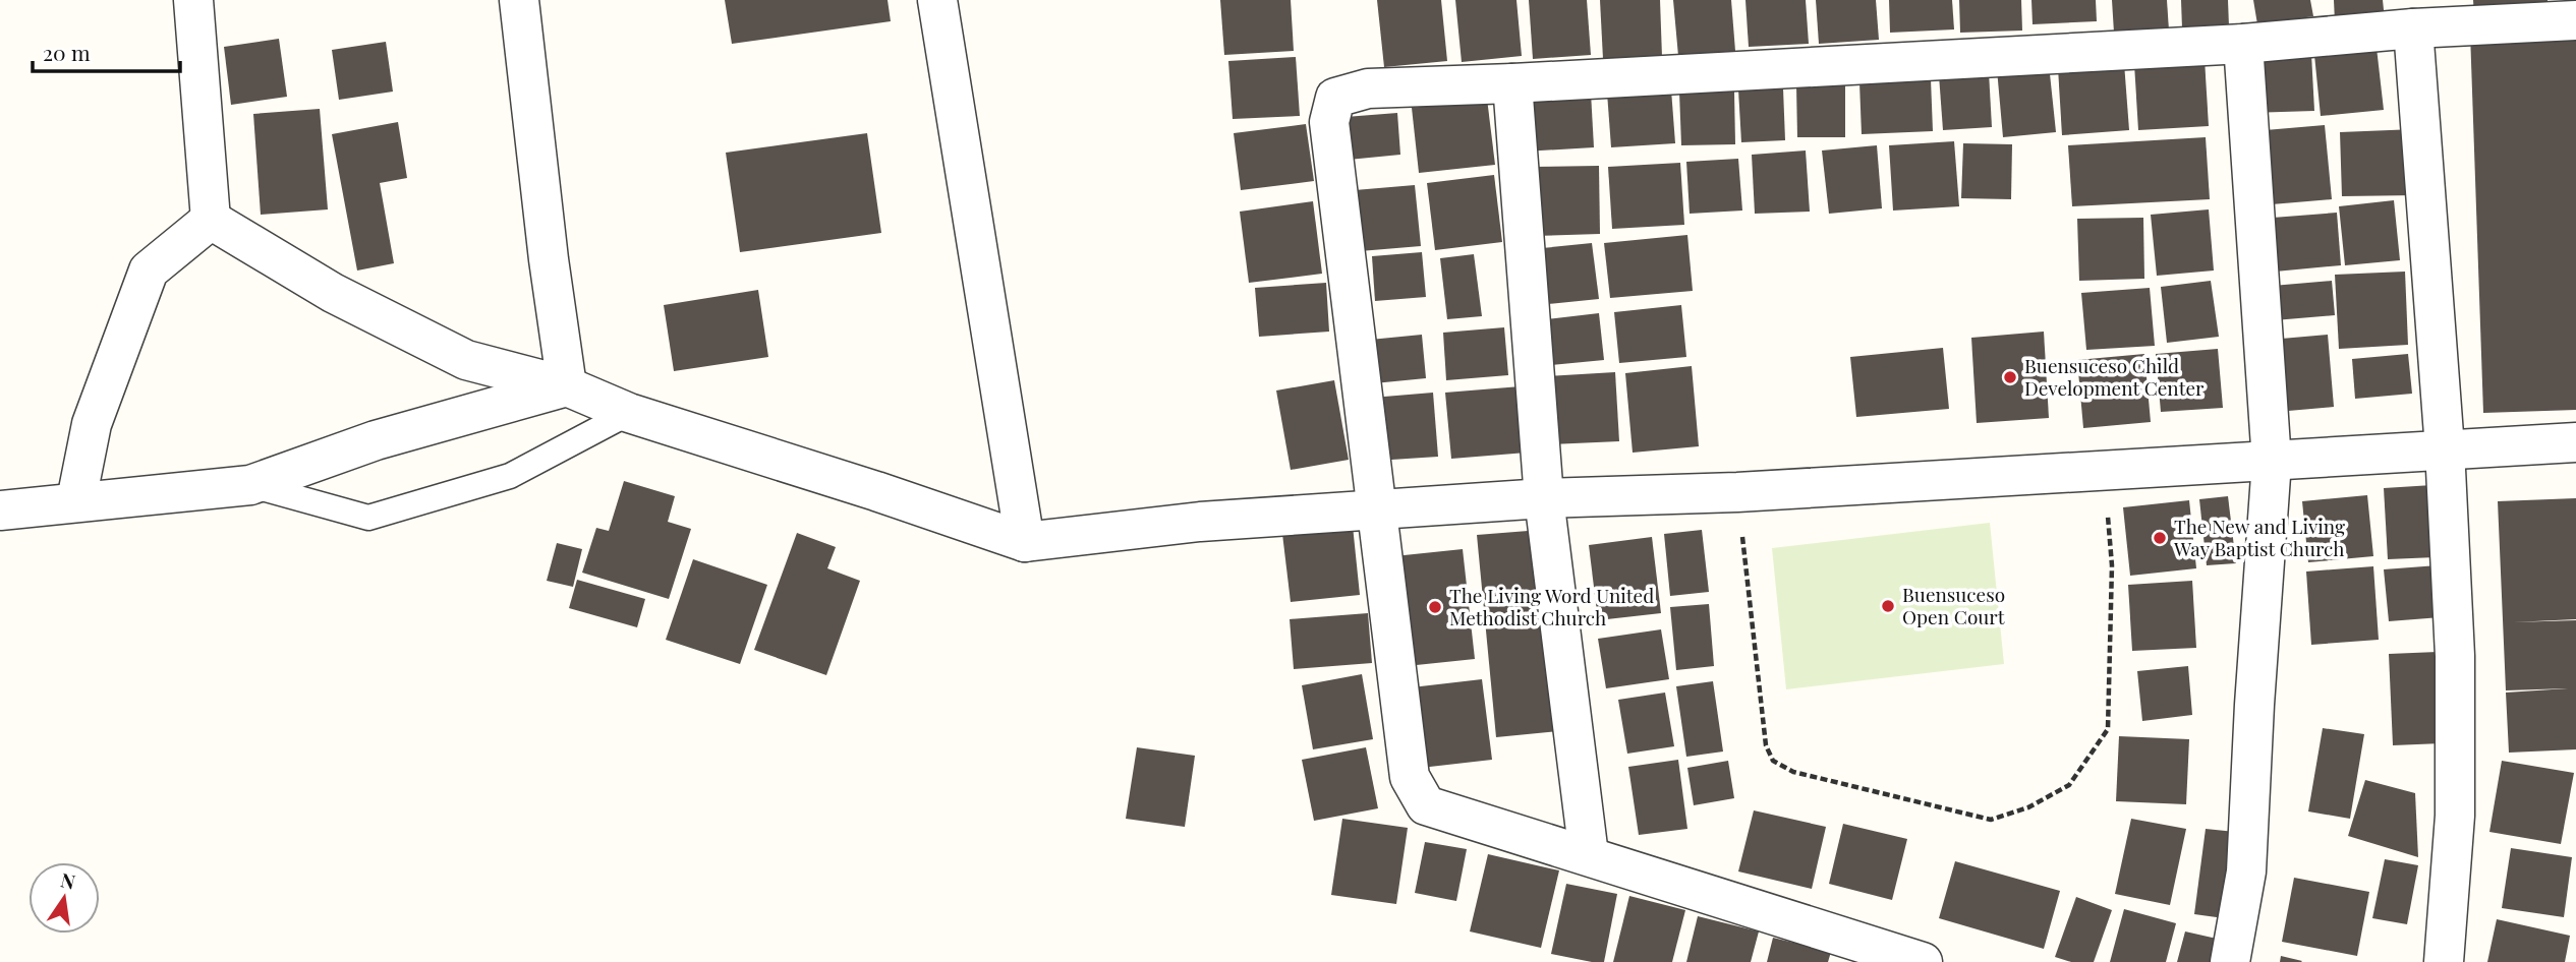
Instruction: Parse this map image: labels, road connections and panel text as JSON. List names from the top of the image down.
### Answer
{
  "places": [
    "Buensuceso Child Development Center",
    "The New and Living Way Baptist Church",
    "Buensuceso Open Court",
    "The Living Word United Methodist Church"
  ],
  "scale_bar": "20 m",
  "north": "top"
}
